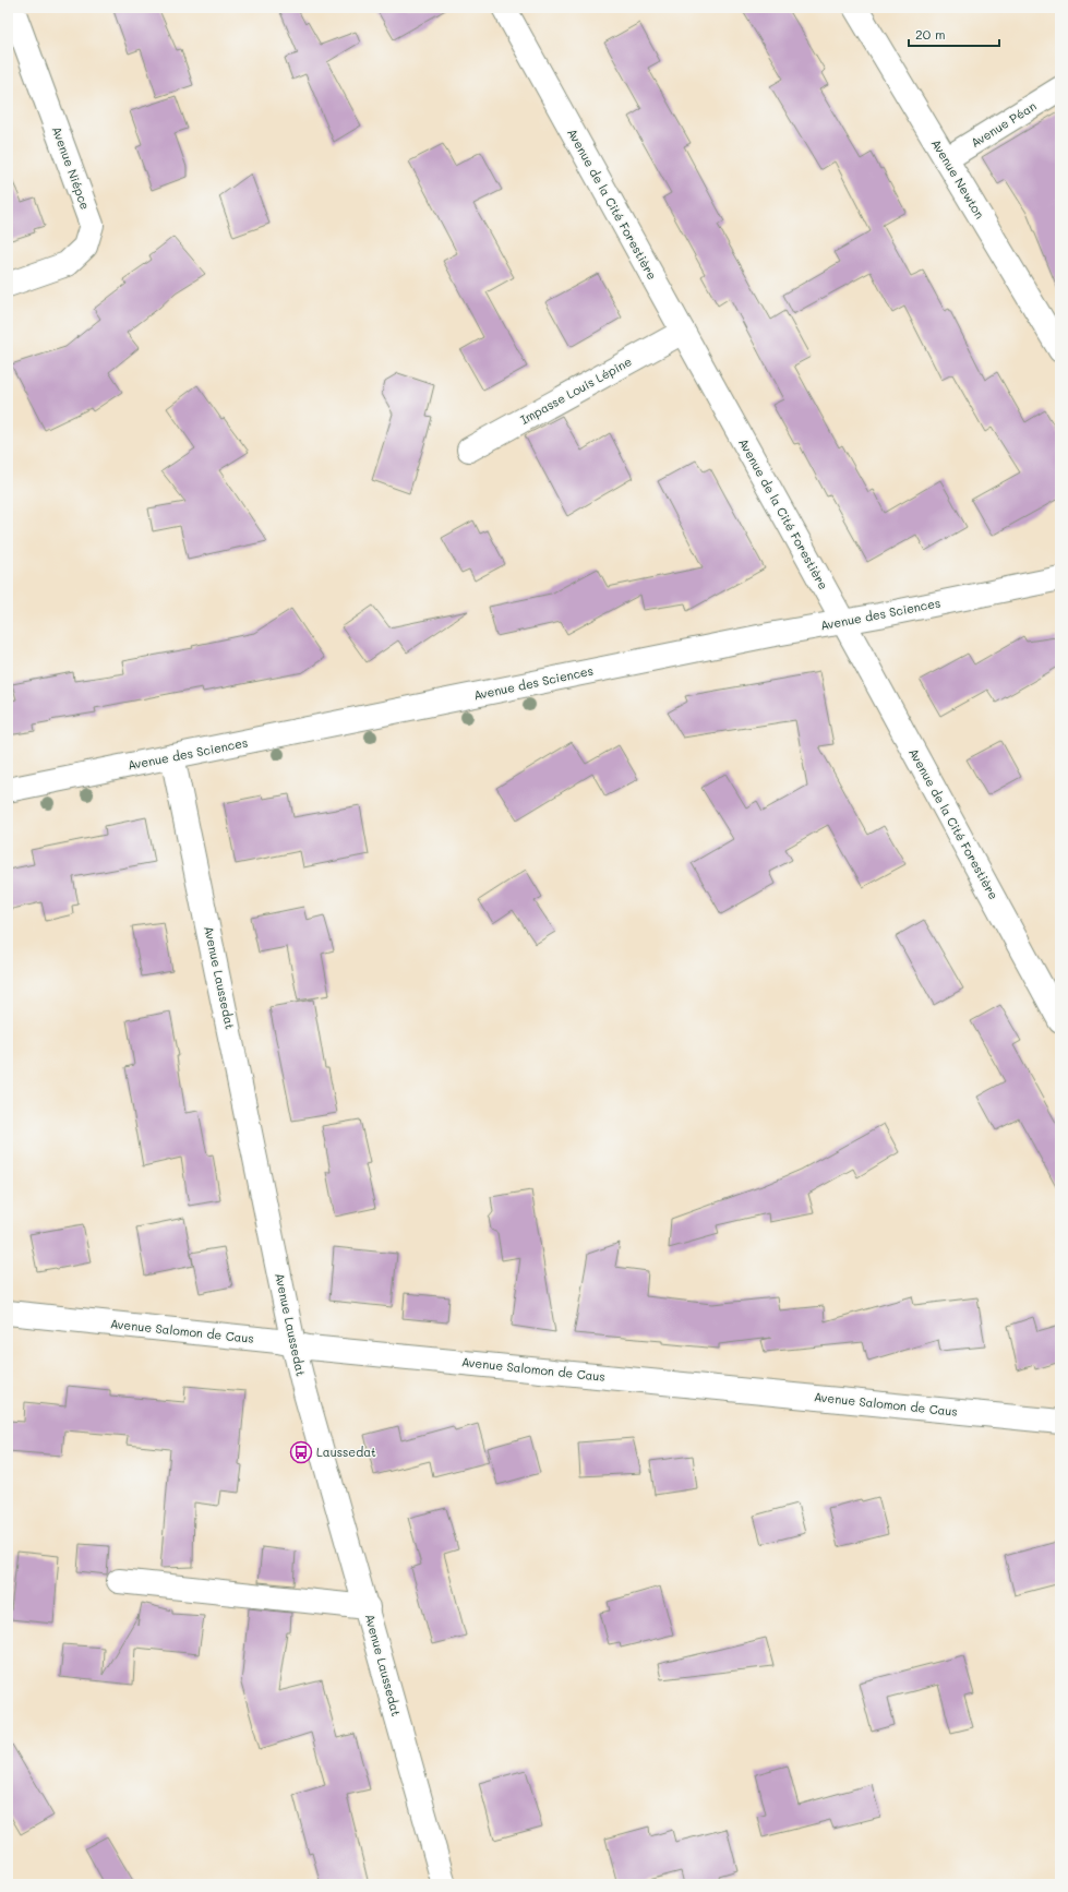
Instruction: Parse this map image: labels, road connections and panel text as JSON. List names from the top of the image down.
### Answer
{
  "streets": {
    "street": [
      "Avenue Péan",
      "Avenue Niépce",
      "Avenue Newton",
      "Avenue de la Cité Forestière",
      "Impasse Louis Lépine",
      "Avenue des Sciences",
      "Avenue Laussedat",
      "Avenue Salomon de Caus"
    ]
  },
  "crossings": [
    ["Avenue Péan", "Avenue Newton"],
    ["Avenue de la Cité Forestière", "Impasse Louis Lépine"],
    ["Avenue de la Cité Forestière", "Avenue des Sciences"],
    ["Avenue des Sciences", "Avenue Laussedat"],
    ["Avenue Laussedat", "Avenue Salomon de Caus"]
  ],
  "places": {
    "bus stop": ["Laussedat"]
  },
  "scale_bar": "20 m"
}
